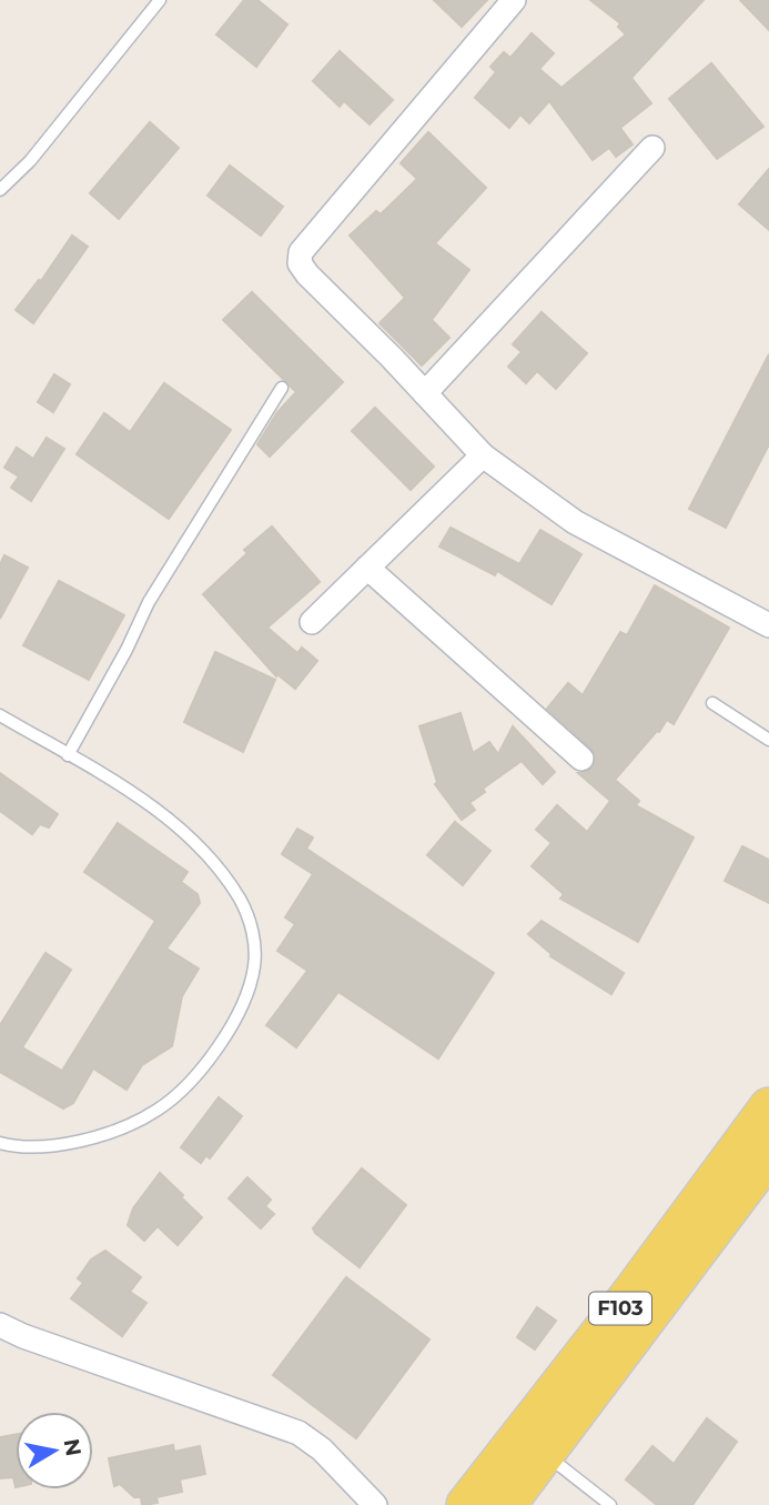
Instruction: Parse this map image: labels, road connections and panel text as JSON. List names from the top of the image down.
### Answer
{
  "streets": {
    "main road": ["F103"]
  },
  "north": "right"
}
